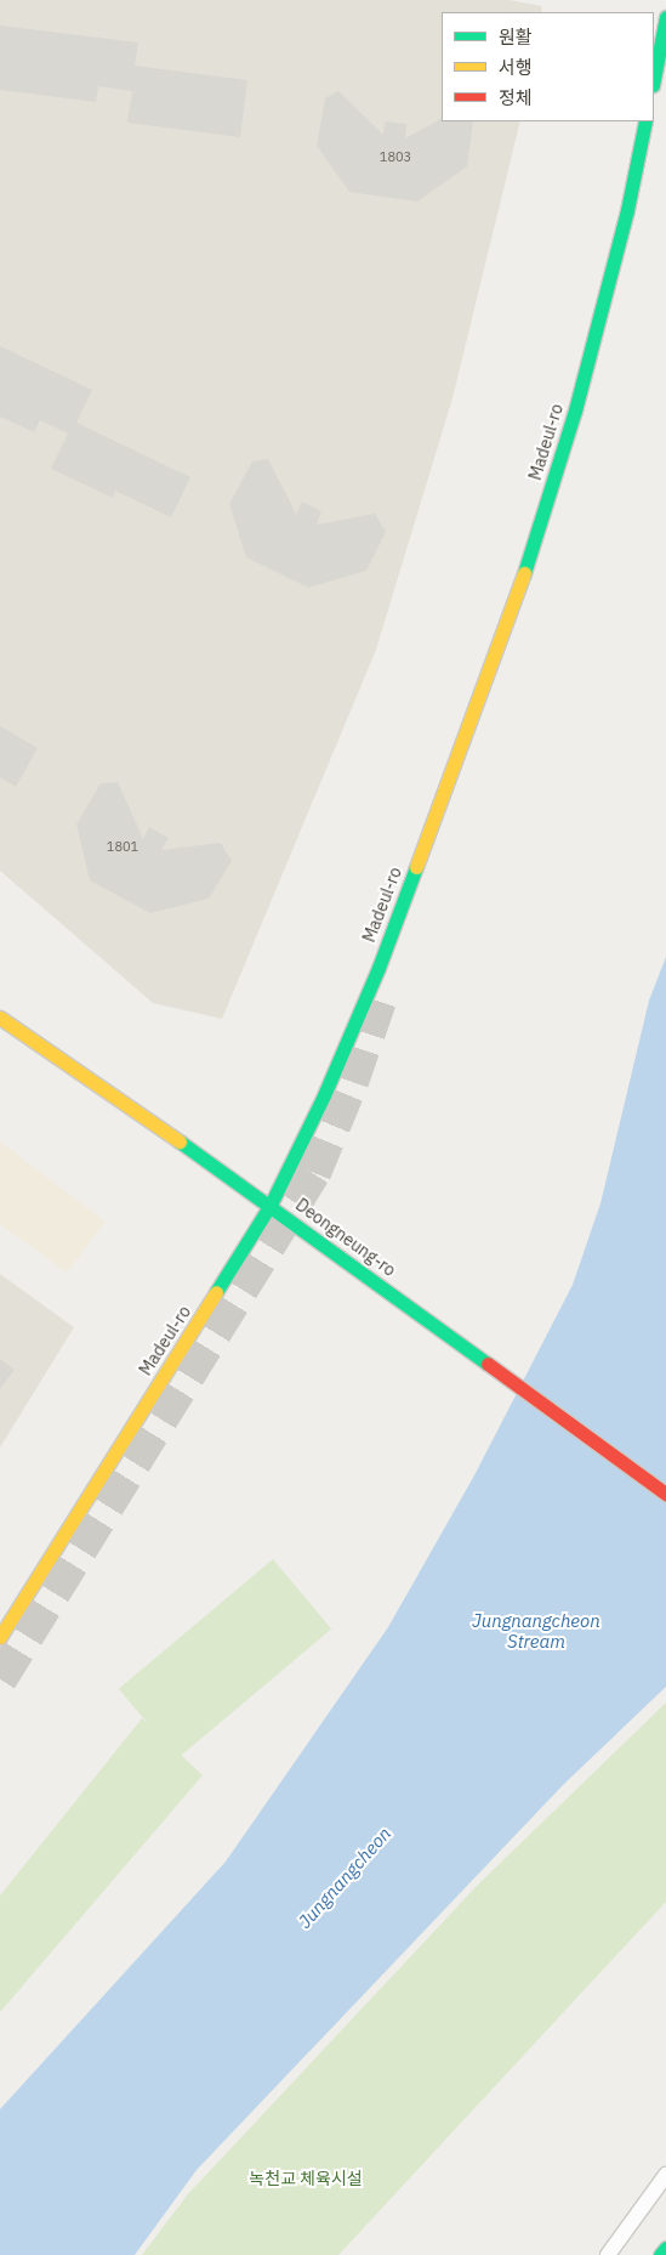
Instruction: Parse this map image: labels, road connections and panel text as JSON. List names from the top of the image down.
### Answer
{
  "streets": {
    "main road": ["Madeul-ro", "Deongneung-ro"]
  },
  "crossings": [
    ["Madeul-ro", "Deongneung-ro"]
  ],
  "water": ["Jungnangcheon Stream", "Jungnangcheon"],
  "parks": ["녹천교 체육시설"],
  "house_numbers": ["1803", "1801"],
  "legend": ["원활", "서행", "정체"]
}
